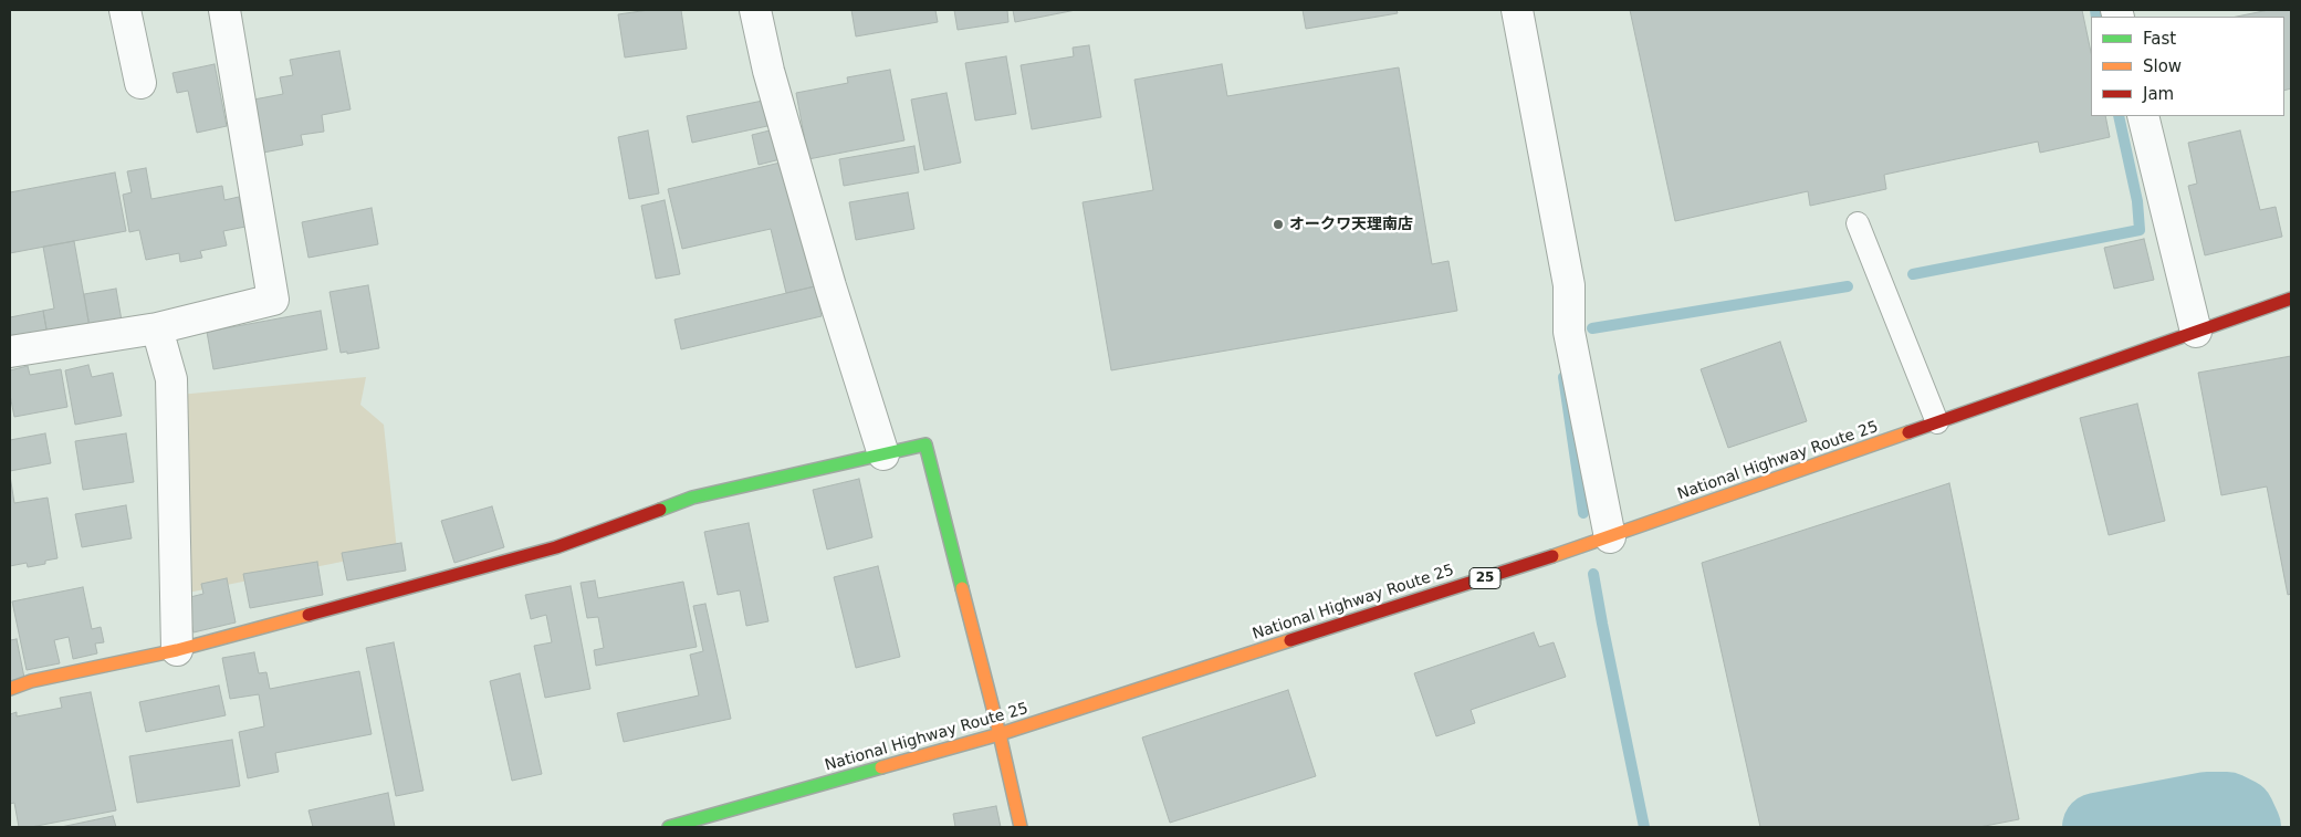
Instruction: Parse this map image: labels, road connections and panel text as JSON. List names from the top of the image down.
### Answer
{
  "streets": {
    "main road": ["National Highway Route 25", "25"]
  },
  "places": ["オークワ天理南店"],
  "legend": ["Fast", "Slow", "Jam"]
}
